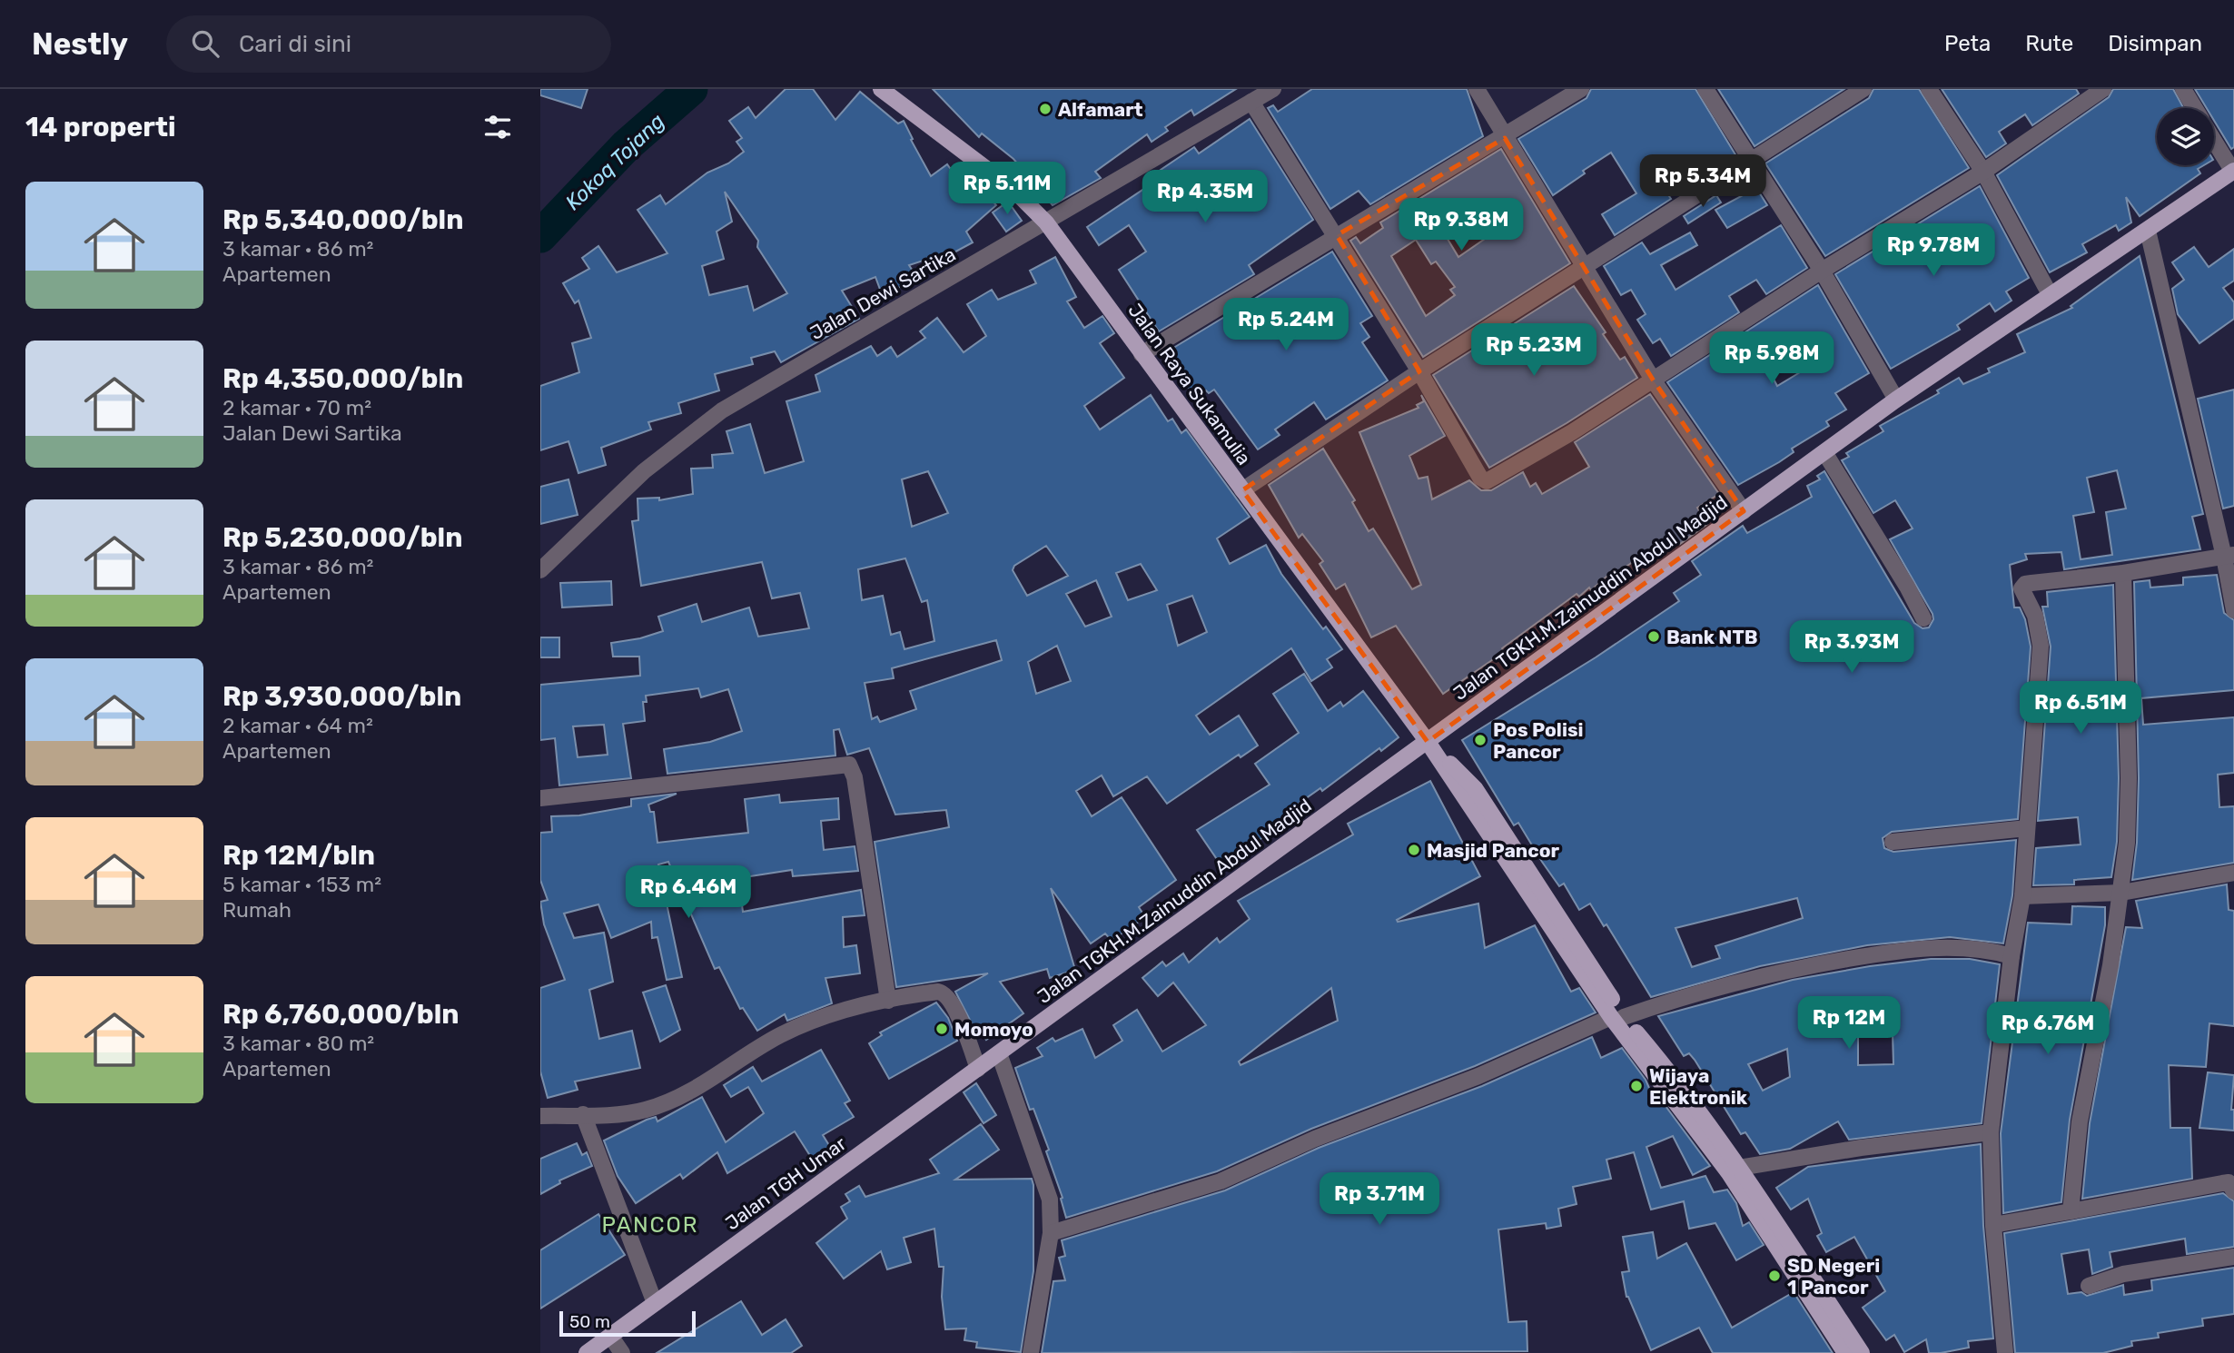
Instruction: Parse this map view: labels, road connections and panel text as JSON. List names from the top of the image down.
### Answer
{
  "streets": {
    "main road": ["Jalan Raya Sukamulia", "Jalan TGKH.M.Zainuddin Abdul Madjid", "Jalan TGH Umar"],
    "street": ["Jalan Dewi Sartika"]
  },
  "crossings": [
    ["Jalan Dewi Sartika", "Jalan Raya Sukamulia"],
    ["Jalan Raya Sukamulia", "Jalan TGKH.M.Zainuddin Abdul Madjid"],
    ["Jalan TGKH.M.Zainuddin Abdul Madjid", "Jalan TGH Umar"]
  ],
  "districts": ["PANCOR"],
  "water": ["Kokoq Tojang"],
  "places": [
    "Alfamart",
    "Bank NTB",
    "Pos Polisi Pancor",
    "Masjid Pancor",
    "Momoyo",
    "Wijaya Elektronik",
    "SD Negeri 1 Pancor"
  ],
  "scale_bar": "50 m",
  "page": {
    "header": "Nestly",
    "search": "Cari di sini",
    "nav": ["Peta", "Rute", "Disimpan"],
    "heading": "14 properti",
    "price": [
      "Rp 5.34M",
      "Rp 5.11M",
      "Rp 4.35M",
      "Rp 9.38M",
      "Rp 9.78M",
      "Rp 5.24M",
      "Rp 5.23M",
      "Rp 5.98M",
      "Rp 3.93M",
      "Rp 6.51M",
      "Rp 6.46M",
      "Rp 12M",
      "Rp 6.76M",
      "Rp 3.71M"
    ],
    "list": [
      {
        "name": "Rp 5,340,000/bln",
        "note": "3 kamar · 86 m² · Apartemen"
      },
      {
        "name": "Rp 4,350,000/bln",
        "note": "2 kamar · 70 m² · Jalan Dewi Sartika"
      },
      {
        "name": "Rp 5,230,000/bln",
        "note": "3 kamar · 86 m² · Apartemen"
      },
      {
        "name": "Rp 3,930,000/bln",
        "note": "2 kamar · 64 m² · Apartemen"
      },
      {
        "name": "Rp 12M/bln",
        "note": "5 kamar · 153 m² · Rumah"
      },
      {
        "name": "Rp 6,760,000/bln",
        "note": "3 kamar · 80 m² · Apartemen"
      }
    ],
    "scale": "50 m"
  }
}
